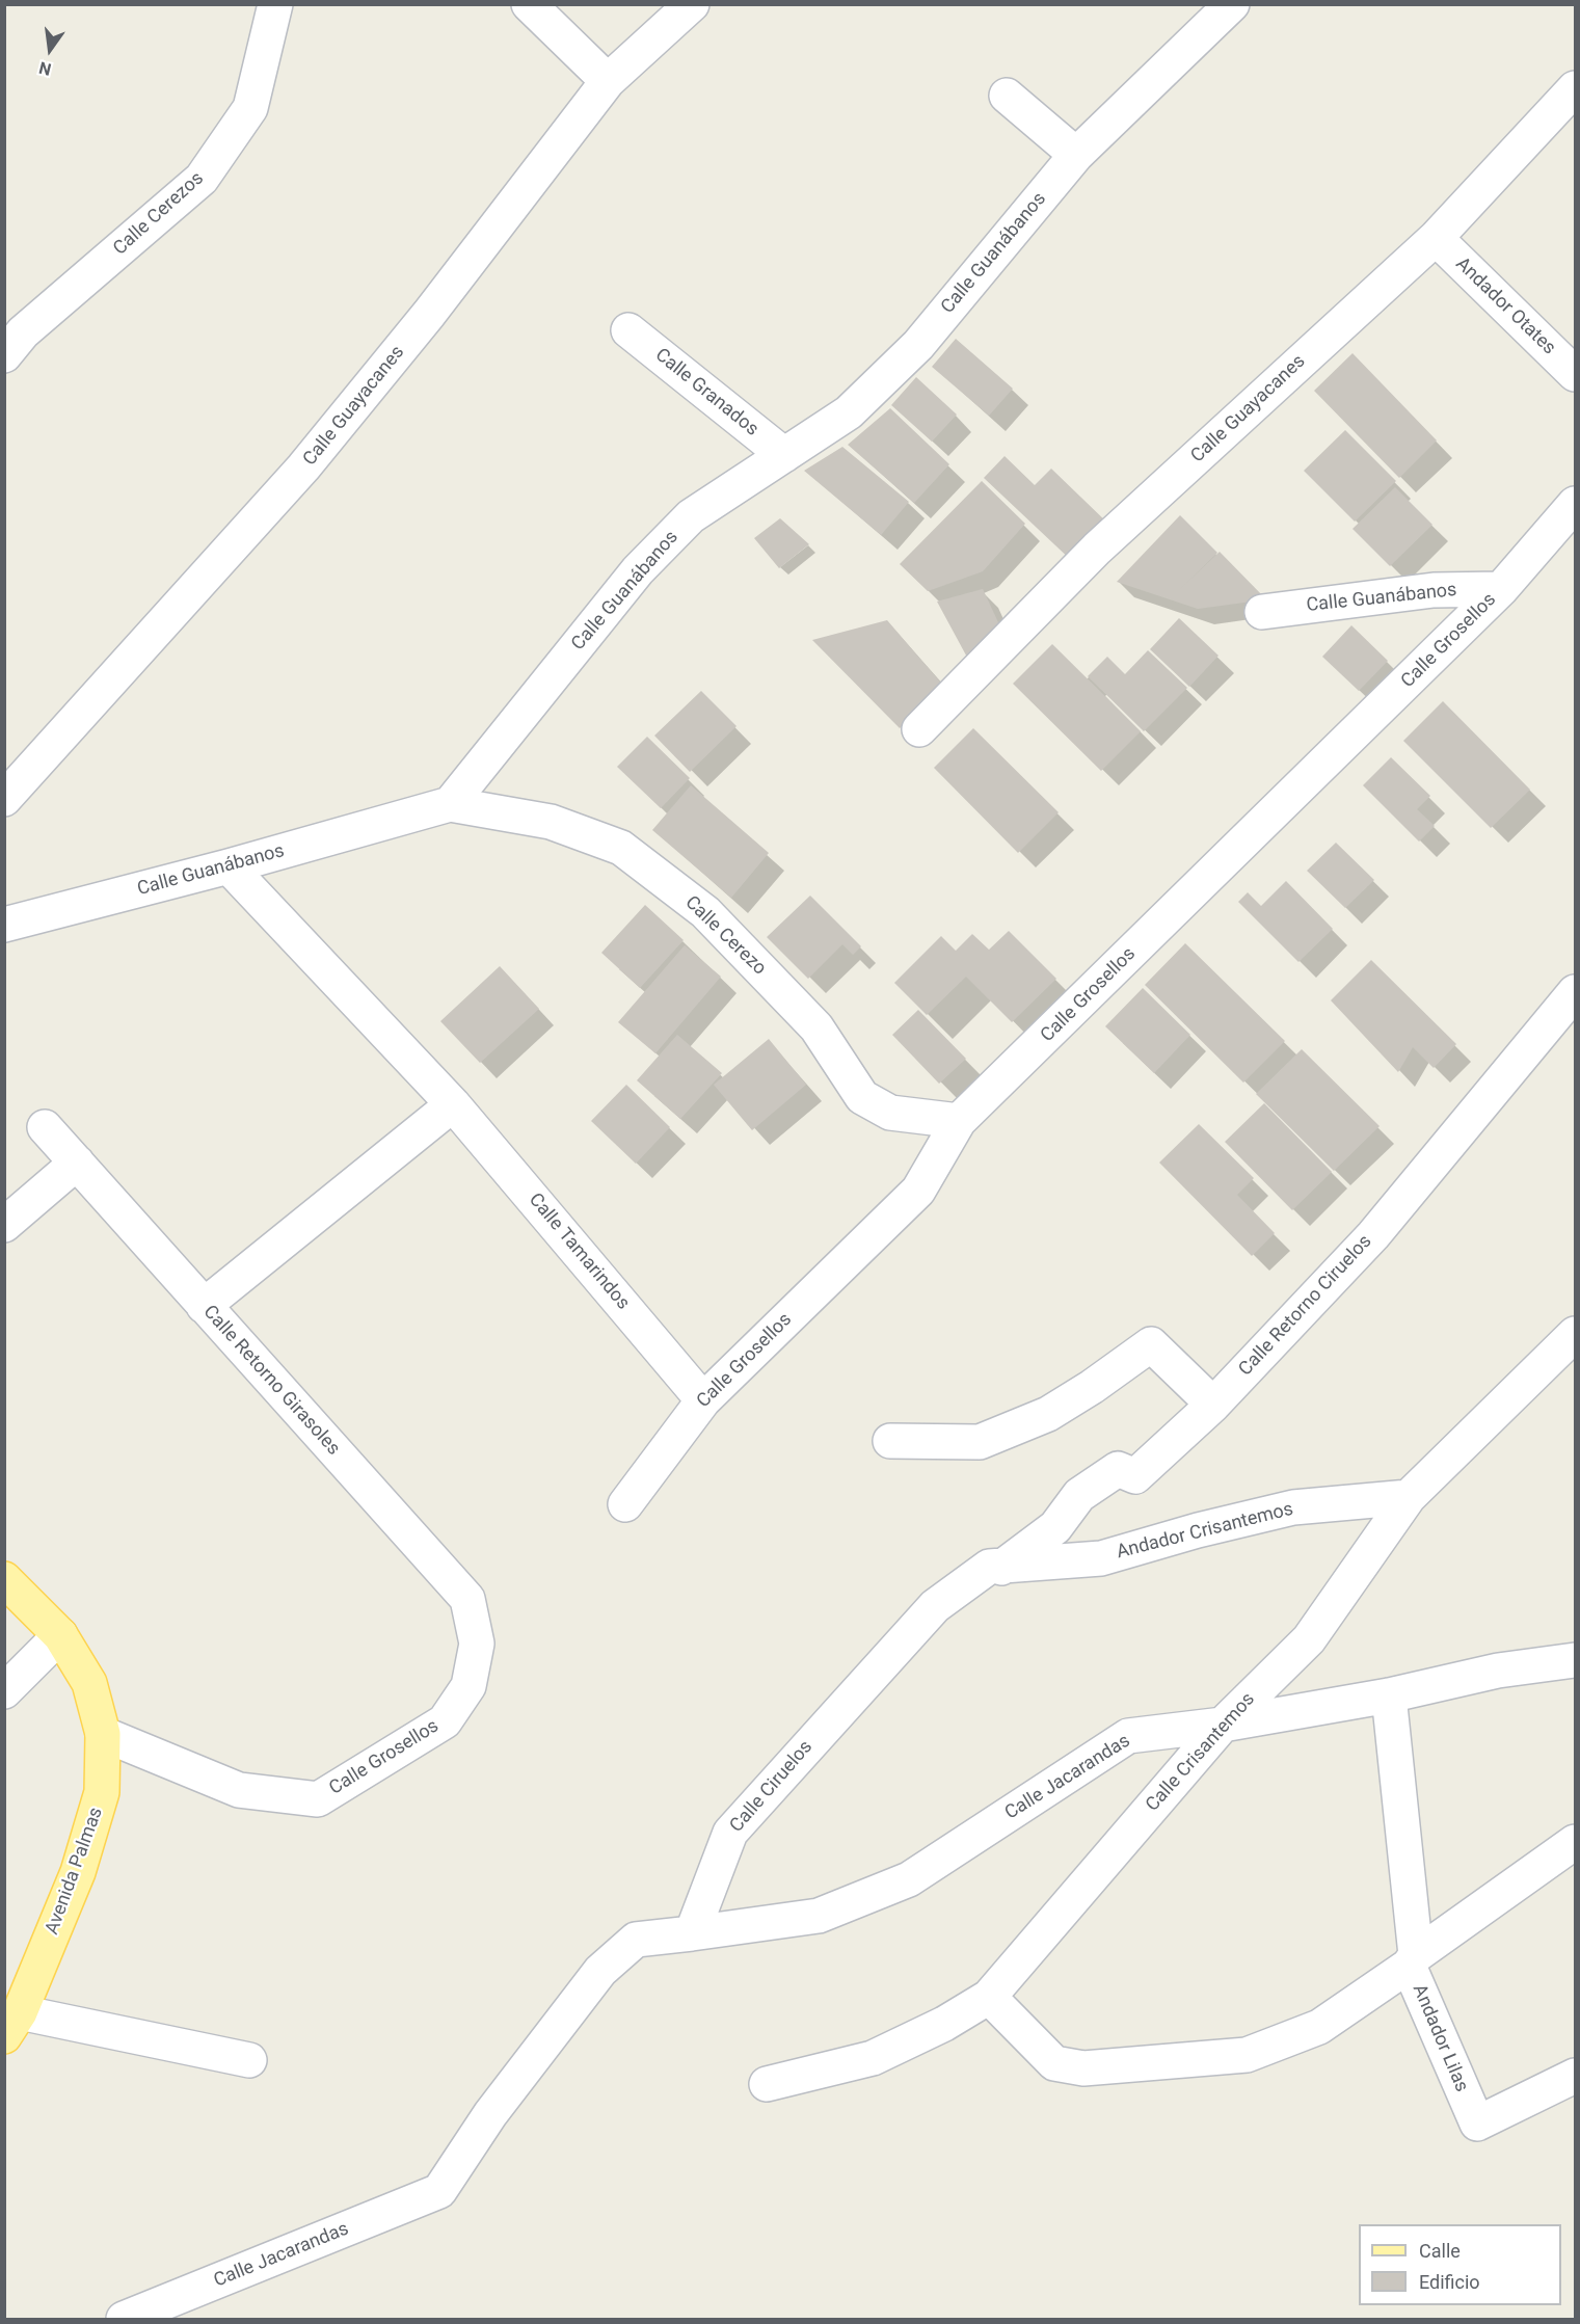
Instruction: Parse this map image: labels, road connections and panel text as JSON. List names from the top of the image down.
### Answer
{
  "streets": {
    "main road": ["Avenida Palmas"],
    "street": [
      "Calle Cerezos",
      "Calle Guanábanos",
      "Andador Otates",
      "Calle Granados",
      "Calle Guayacanes",
      "Calle Grosellos",
      "Calle Cerezo",
      "Calle Tamarindos",
      "Calle Retorno Ciruelos",
      "Calle Retorno Girasoles",
      "Andador Crisantemos",
      "Calle Crisantemos",
      "Calle Jacarandas",
      "Calle Ciruelos",
      "Andador Lilas"
    ]
  },
  "crossings": [
    ["Calle Guanábanos", "Calle Granados"],
    ["Calle Guanábanos", "Calle Grosellos"],
    ["Calle Guanábanos", "Calle Cerezo"],
    ["Calle Guanábanos", "Calle Tamarindos"],
    ["Andador Otates", "Calle Guayacanes"],
    ["Calle Grosellos", "Calle Cerezo"],
    ["Calle Grosellos", "Calle Tamarindos"],
    ["Calle Grosellos", "Calle Retorno Girasoles"],
    ["Calle Grosellos", "Avenida Palmas"],
    ["Calle Retorno Ciruelos", "Andador Crisantemos"],
    ["Calle Retorno Ciruelos", "Calle Ciruelos"],
    ["Andador Crisantemos", "Calle Crisantemos"],
    ["Andador Crisantemos", "Calle Ciruelos"],
    ["Calle Crisantemos", "Calle Jacarandas"],
    ["Calle Jacarandas", "Calle Ciruelos"],
    ["Calle Jacarandas", "Andador Lilas"]
  ],
  "legend": ["Calle", "Edificio"],
  "north": "bottom"
}
